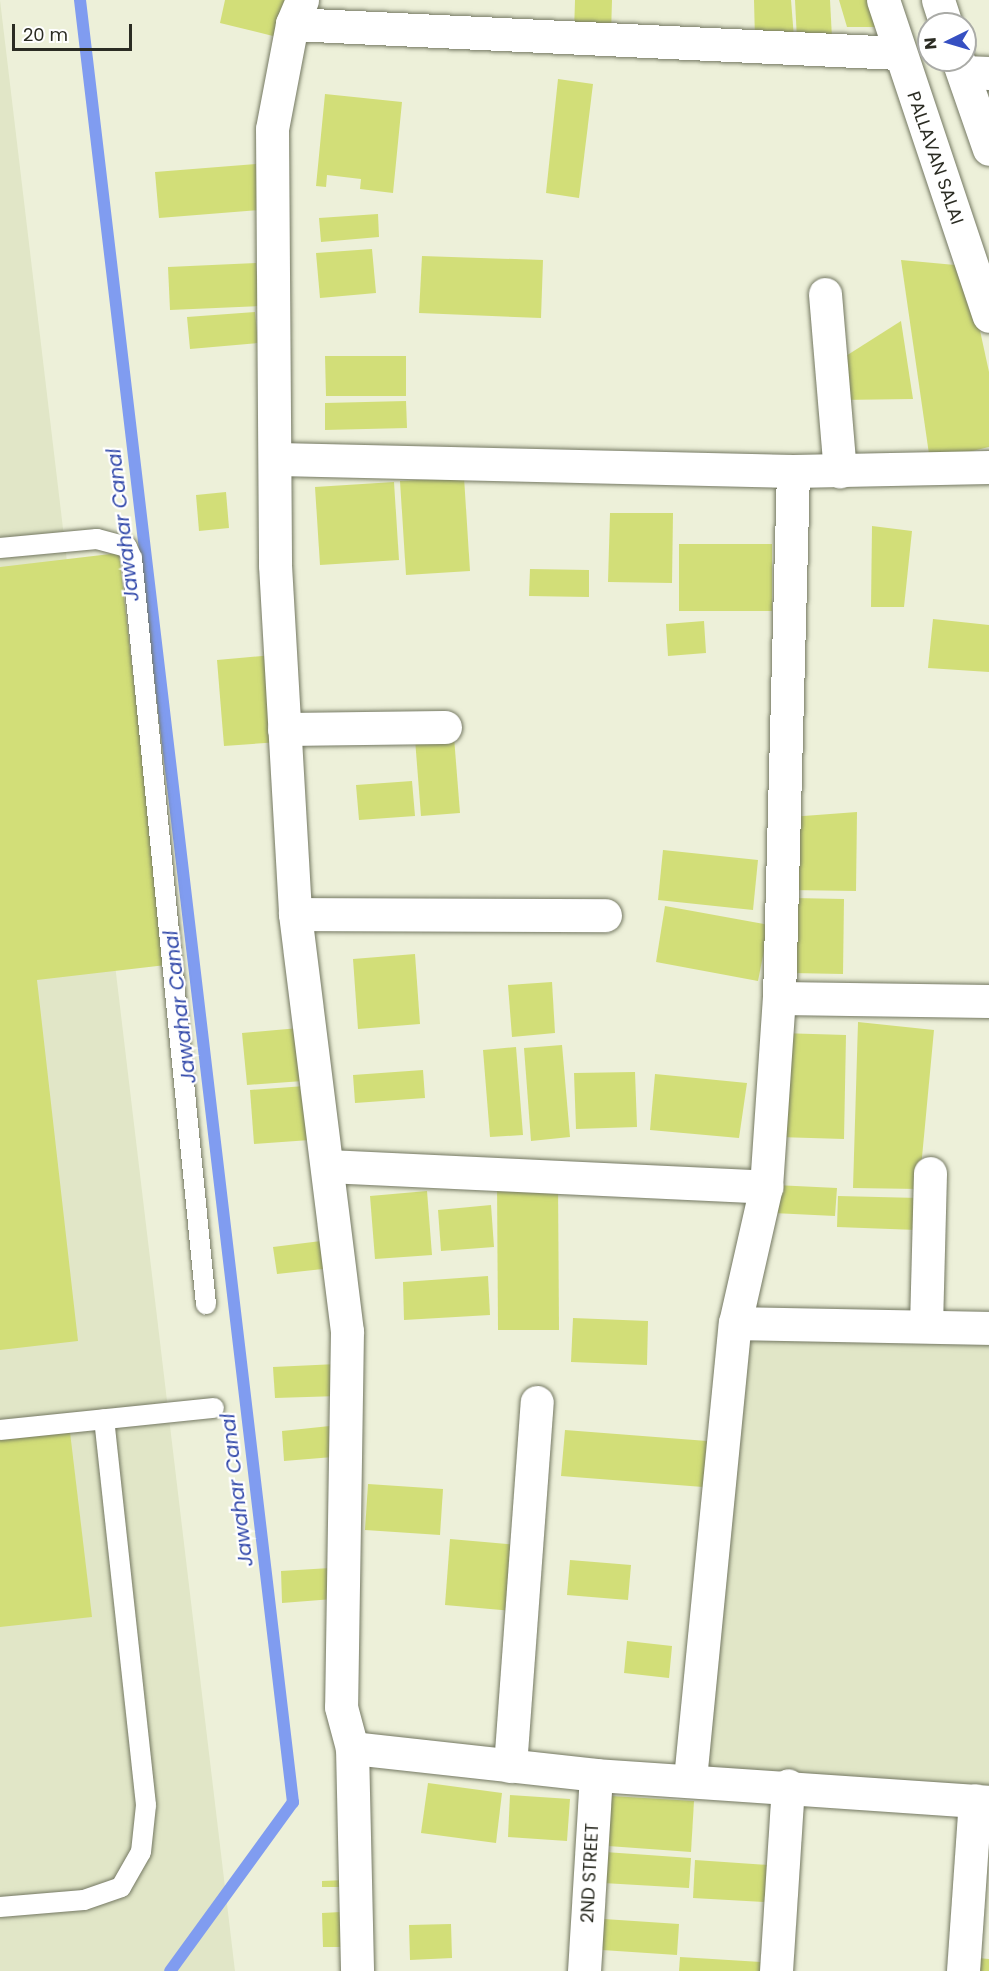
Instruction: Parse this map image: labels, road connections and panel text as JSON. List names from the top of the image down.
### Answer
{
  "streets": {
    "street": ["PALLAVAN SALAI", "2ND STREET"]
  },
  "water": ["Jawahar Canal"],
  "scale_bar": "20 m",
  "north": "left"
}
